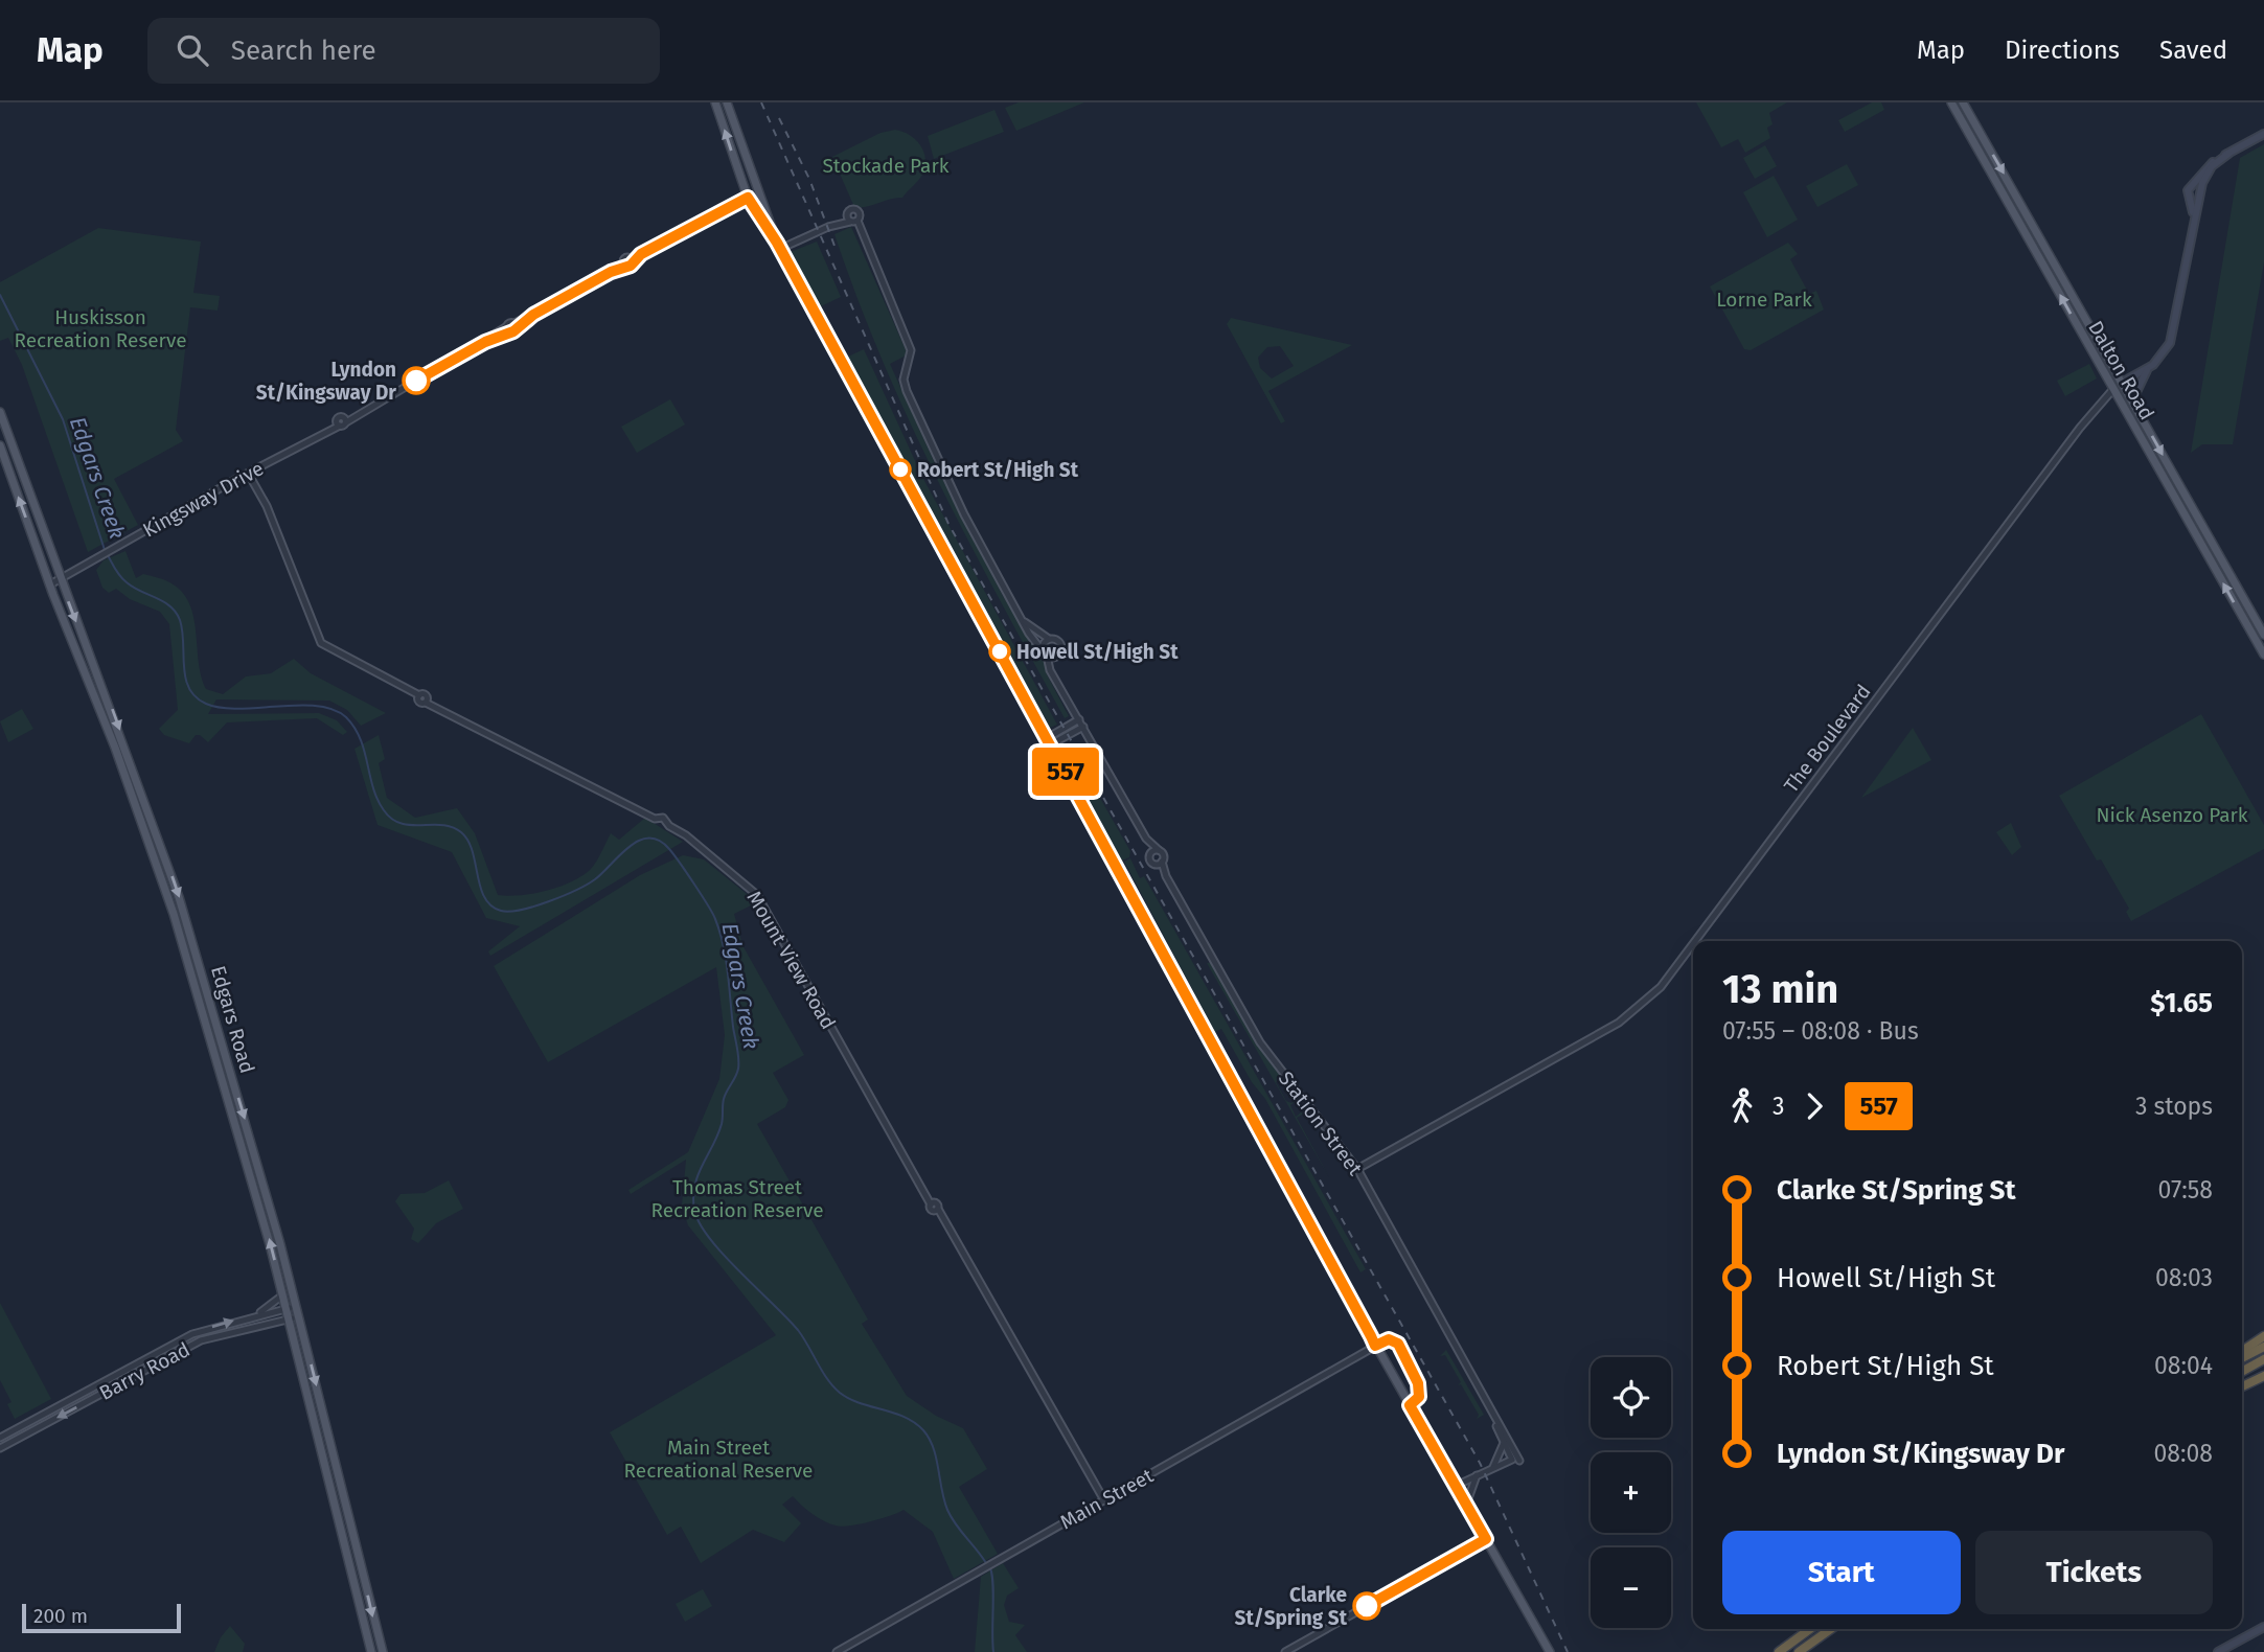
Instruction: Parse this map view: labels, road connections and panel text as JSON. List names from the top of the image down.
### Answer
{
  "streets": {
    "main road": ["Dalton Road", "The Boulevard", "Edgars Road"],
    "street": [
      "Kingsway Drive",
      "Mount View Road",
      "Station Street",
      "Barry Road",
      "Main Street"
    ]
  },
  "crossings": [
    ["Dalton Road", "The Boulevard"],
    ["Kingsway Drive", "Mount View Road"],
    ["Kingsway Drive", "Edgars Road"],
    ["The Boulevard", "Station Street"],
    ["Mount View Road", "Main Street"],
    ["Edgars Road", "Barry Road"]
  ],
  "water": ["Edgars Creek"],
  "parks": [
    "Stockade Park",
    "Lorne Park",
    "Huskisson Recreation Reserve",
    "Nick Asenzo Park",
    "Thomas Street Recreation Reserve",
    "Main Street Recreational Reserve"
  ],
  "places": [
    "Lyndon St/Kingsway Dr",
    "Robert St/High St",
    "Howell St/High St",
    "Clarke St/Spring St"
  ],
  "lines": ["bus line 557"],
  "scale_bar": "200 m",
  "page": {
    "header": "Map",
    "search": "Search here",
    "nav": ["Map", "Directions", "Saved"],
    "on_map": "557",
    "heading": ["13 min", "07:55 – 08:08 · Bus", "$1.65"],
    "legs": ["3", "557", "3 stops"],
    "list": [
      {
        "name": "Clarke St/Spring St",
        "value": "07:58"
      },
      {
        "name": "Howell St/High St",
        "value": "08:03"
      },
      {
        "name": "Robert St/High St",
        "value": "08:04"
      },
      {
        "name": "Lyndon St/Kingsway Dr",
        "value": "08:08"
      }
    ],
    "map_buttons": ["+", "−"],
    "buttons": ["Start", "Tickets"],
    "scale": "200 m"
  }
}
